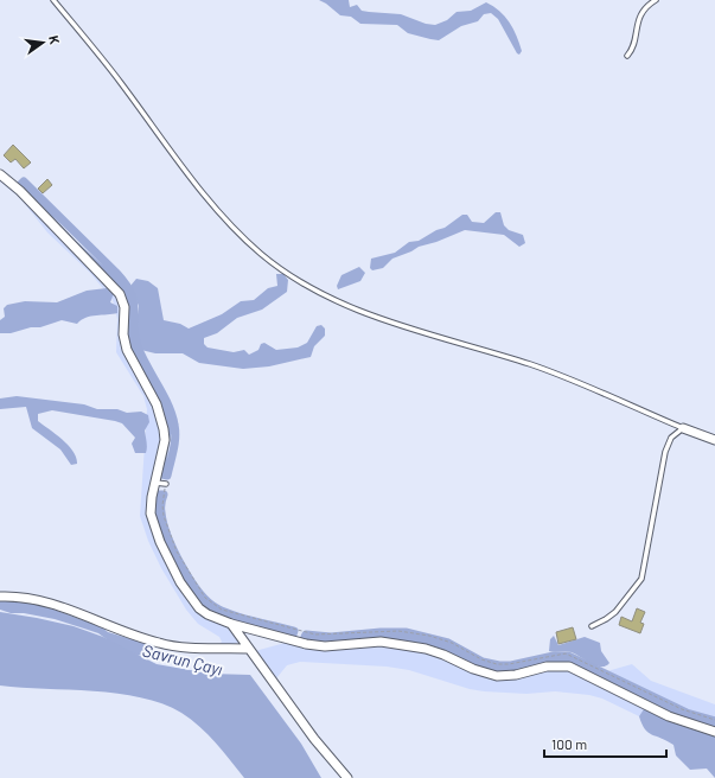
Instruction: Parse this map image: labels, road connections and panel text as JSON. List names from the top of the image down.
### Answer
{
  "water": ["Savrun Çayı"],
  "scale_bar": "100 m",
  "north": "right"
}
